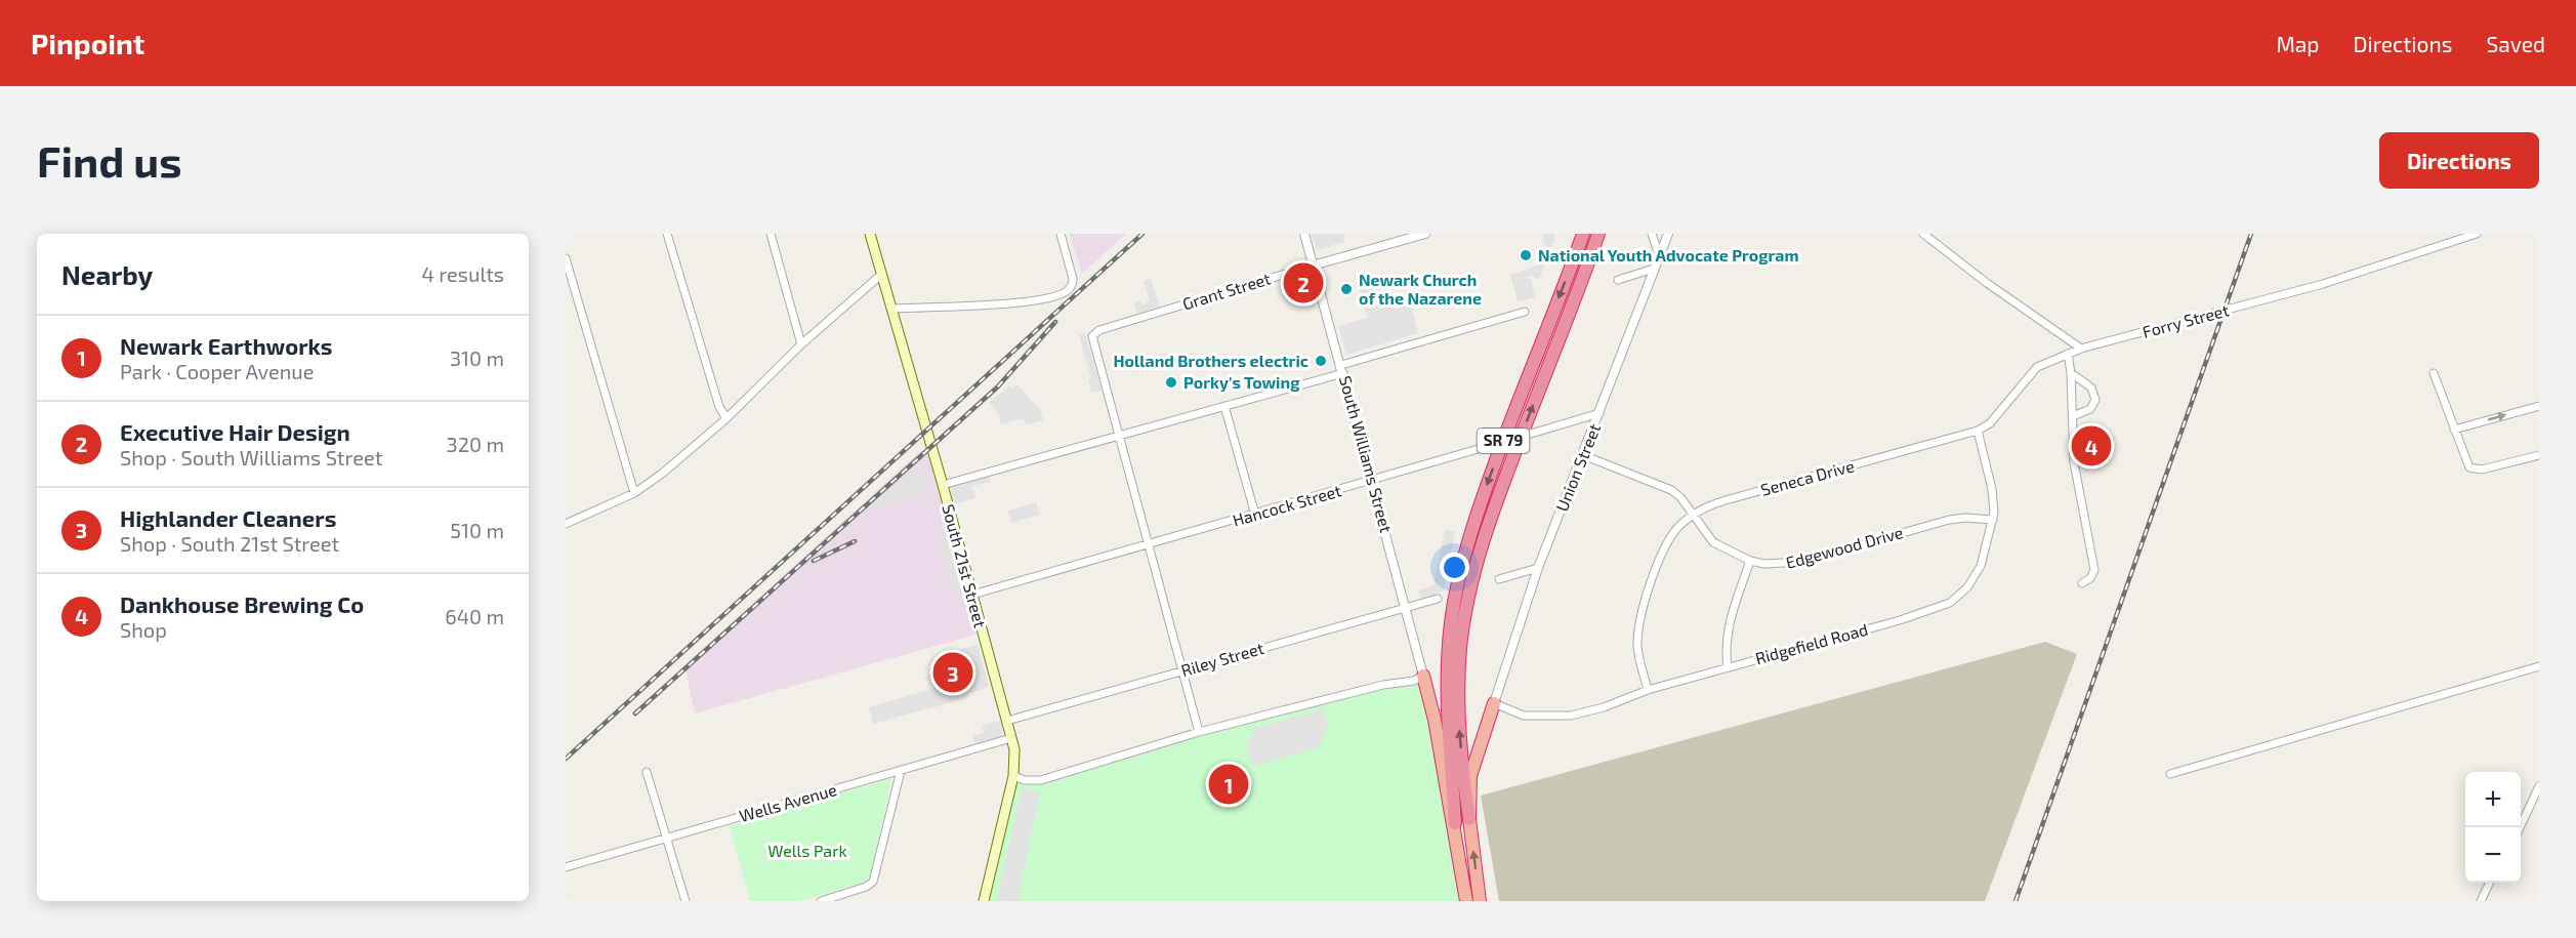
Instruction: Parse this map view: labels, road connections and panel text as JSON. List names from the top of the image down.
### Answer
{
  "streets": {
    "highway": ["SR 79"],
    "main road": ["South 21st Street"],
    "street": [
      "Grant Street",
      "Forry Street",
      "South Williams Street",
      "Union Street",
      "Seneca Drive",
      "Hancock Street",
      "Edgewood Drive",
      "Ridgefield Road",
      "Riley Street",
      "Wells Avenue"
    ]
  },
  "crossings": [
    ["Grant Street", "South Williams Street"],
    ["Forry Street", "Seneca Drive"],
    ["South Williams Street", "Hancock Street"],
    ["South Williams Street", "Riley Street"],
    ["Union Street", "Hancock Street"],
    ["Union Street", "Edgewood Drive"],
    ["Union Street", "Ridgefield Road"],
    ["Seneca Drive", "Edgewood Drive"],
    ["Seneca Drive", "Ridgefield Road"],
    ["Hancock Street", "South 21st Street"],
    ["Edgewood Drive", "Ridgefield Road"],
    ["South 21st Street", "Riley Street"],
    ["South 21st Street", "Wells Avenue"]
  ],
  "parks": ["Wells Park"],
  "places": [
    "National Youth Advocate Program",
    "Newark Church of the Nazarene",
    "Holland Brothers electric",
    "Porky's Towing"
  ],
  "page": {
    "header": "Pinpoint",
    "nav": ["Map", "Directions", "Saved"],
    "buttons": "Directions",
    "title": "Find us",
    "heading": ["Nearby", "4 results"],
    "pins": [
      "2",
      "4",
      "3",
      "1"
    ],
    "list": [
      {
        "mark": "1",
        "name": "Newark Earthworks",
        "note": "Park · Cooper Avenue",
        "value": "310 m"
      },
      {
        "mark": "2",
        "name": "Executive Hair Design",
        "note": "Shop · South Williams Street",
        "value": "320 m"
      },
      {
        "mark": "3",
        "name": "Highlander Cleaners",
        "note": "Shop · South 21st Street",
        "value": "510 m"
      },
      {
        "mark": "4",
        "name": "Dankhouse Brewing Co",
        "note": "Shop",
        "value": "640 m"
      }
    ],
    "map_buttons": ["+", "−"]
  }
}
